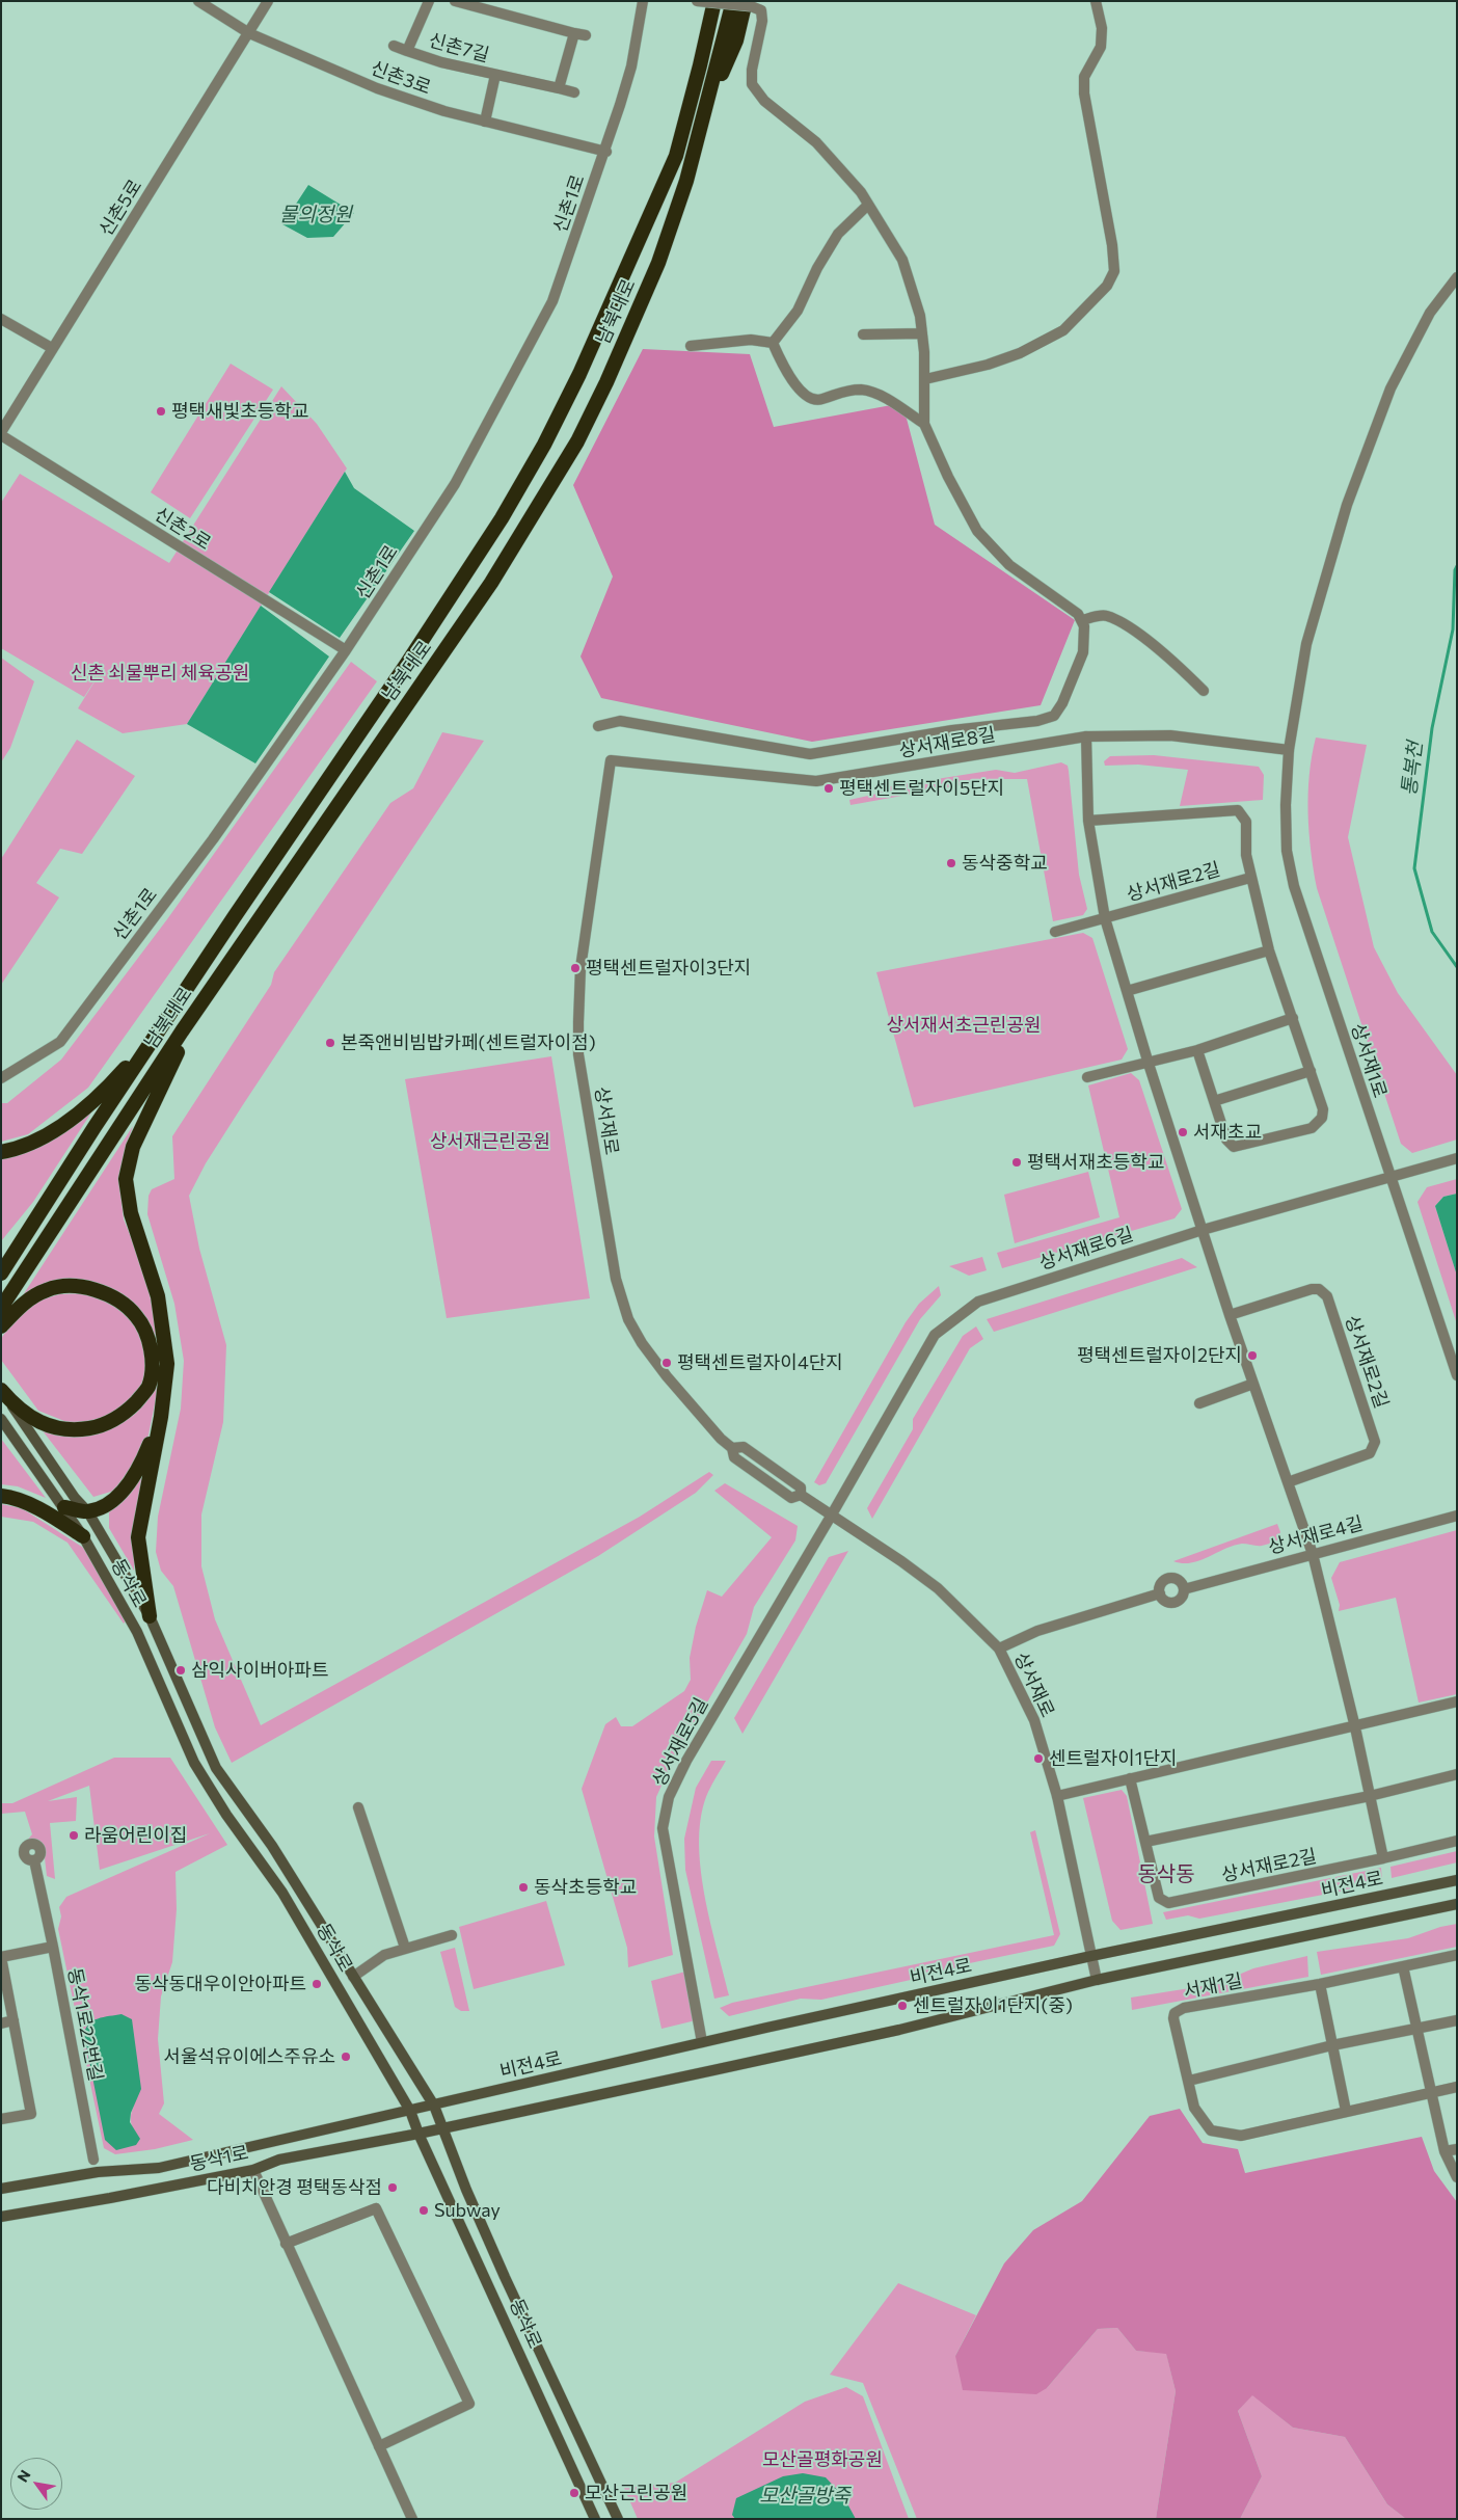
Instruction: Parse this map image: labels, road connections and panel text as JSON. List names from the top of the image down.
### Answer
{
  "streets": {
    "highway": ["남북대로"],
    "main road": ["동삭로", "비전4로", "동삭1로"],
    "street": [
      "신촌7길",
      "신촌3로",
      "신촌1로",
      "신촌5로",
      "신촌2로",
      "상서재로8길",
      "상서재로2길",
      "상서재1로",
      "상서재로",
      "상서재로6길",
      "상서재로4길",
      "상서재로5길",
      "서재1길",
      "동삭1로22번길"
    ]
  },
  "crossings": [
    ["신촌7길", "신촌3로"],
    ["신촌3로", "신촌1로"],
    ["신촌3로", "신촌5로"],
    ["신촌1로", "신촌2로"],
    ["신촌5로", "신촌2로"],
    ["상서재로8길", "상서재로2길"],
    ["상서재로8길", "상서재1로"],
    ["상서재로8길", "상서재로"],
    ["상서재로2길", "상서재로6길"],
    ["상서재로2길", "상서재로4길"],
    ["상서재1로", "상서재로6길"],
    ["상서재로", "상서재로6길"],
    ["상서재로", "상서재로5길"],
    ["상서재로", "비전4로"],
    ["상서재로6길", "상서재로5길"],
    ["동삭로", "비전4로"],
    ["동삭로", "동삭1로"],
    ["상서재로5길", "비전4로"],
    ["비전4로", "동삭1로"]
  ],
  "districts": ["동삭동"],
  "water": ["물의정원", "통복천", "모산골방죽"],
  "parks": [
    "신촌 쇠물뿌리 체육공원",
    "상서재서초근린공원",
    "상서재근린공원",
    "모산골평화공원"
  ],
  "places": [
    "평택새빛초등학교",
    "평택센트럴자이5단지",
    "동삭중학교",
    "평택센트럴자이3단지",
    "본죽앤비빔밥카페(센트럴자이점)",
    "서재초교",
    "평택서재초등학교",
    "평택센트럴자이2단지",
    "평택센트럴자이4단지",
    "삼익사이버아파트",
    "센트럴자이1단지",
    "라움어린이집",
    "동삭초등학교",
    "동삭동대우이안아파트",
    "센트럴자이1단지(중)",
    "서울석유이에스주유소",
    "다비치안경 평택동삭점",
    "Subway",
    "모산근린공원"
  ],
  "north": "top left"
}
